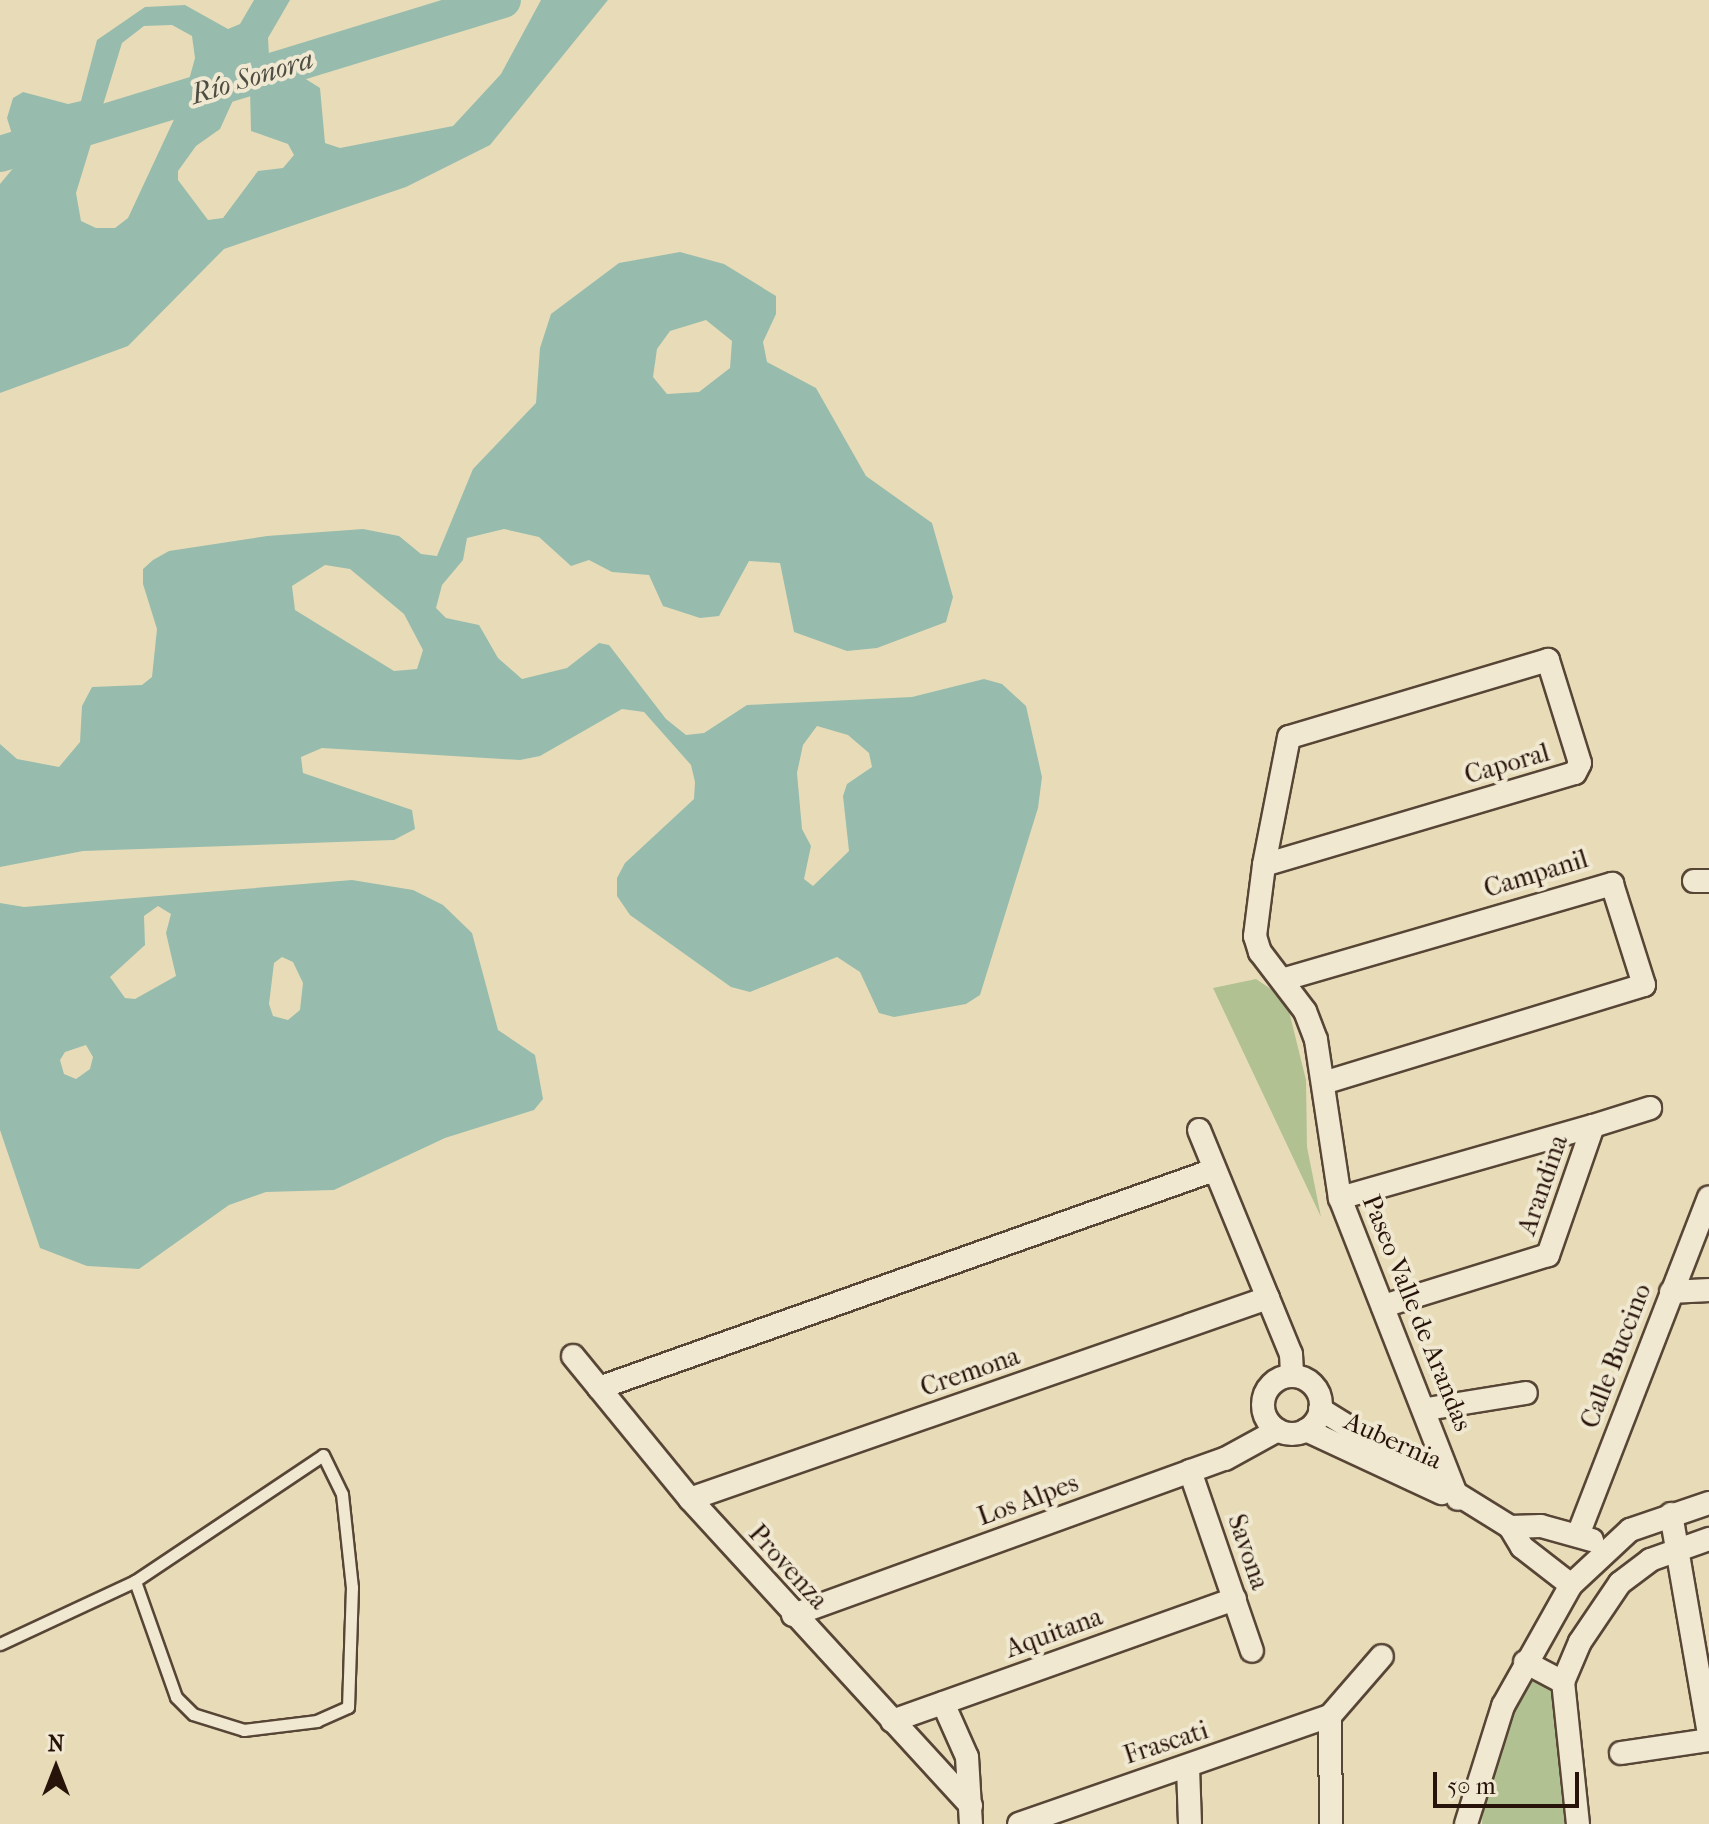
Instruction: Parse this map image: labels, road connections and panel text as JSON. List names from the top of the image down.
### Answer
{
  "streets": {
    "street": [
      "Caporal",
      "Campanil",
      "Arandina",
      "Paseo Valle de Arandas",
      "Calle Buccino",
      "Cremona",
      "Aubernia",
      "Los Alpes",
      "Savona",
      "Provenza",
      "Aquitana",
      "Frascati"
    ]
  },
  "crossings": [
    ["Caporal", "Paseo Valle de Arandas"],
    ["Campanil", "Paseo Valle de Arandas"],
    ["Arandina", "Paseo Valle de Arandas"],
    ["Paseo Valle de Arandas", "Aubernia"],
    ["Calle Buccino", "Aubernia"],
    ["Cremona", "Provenza"],
    ["Aubernia", "Los Alpes"],
    ["Los Alpes", "Savona"],
    ["Los Alpes", "Provenza"],
    ["Savona", "Aquitana"],
    ["Provenza", "Aquitana"]
  ],
  "water": ["Río Sonora"],
  "scale_bar": "50 m",
  "north": "top"
}
